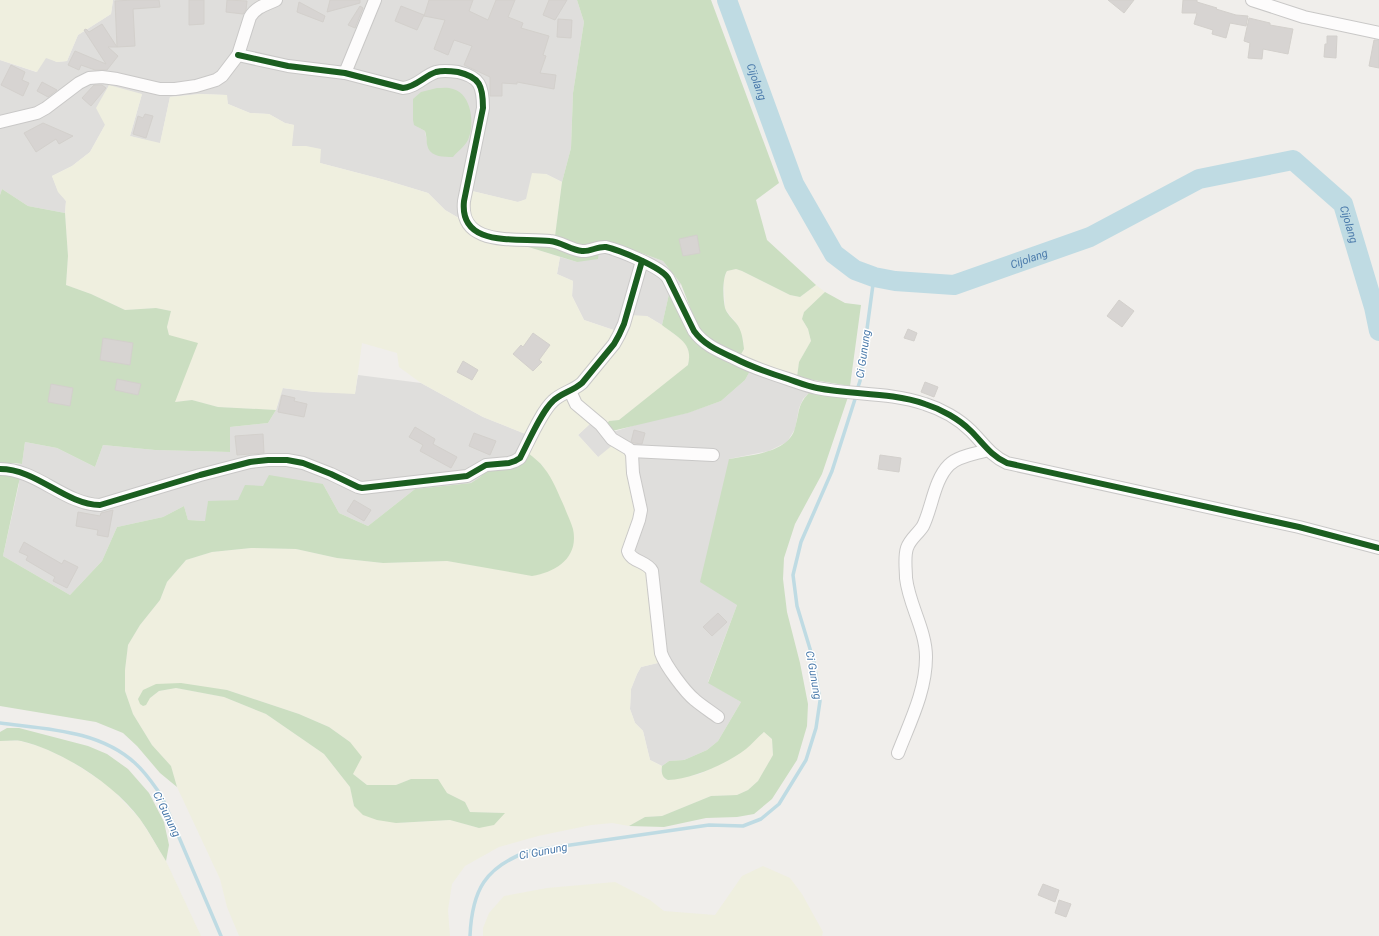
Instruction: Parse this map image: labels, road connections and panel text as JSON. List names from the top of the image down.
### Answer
{
  "water": ["Cijolang", "Ci Gunung"]
}
